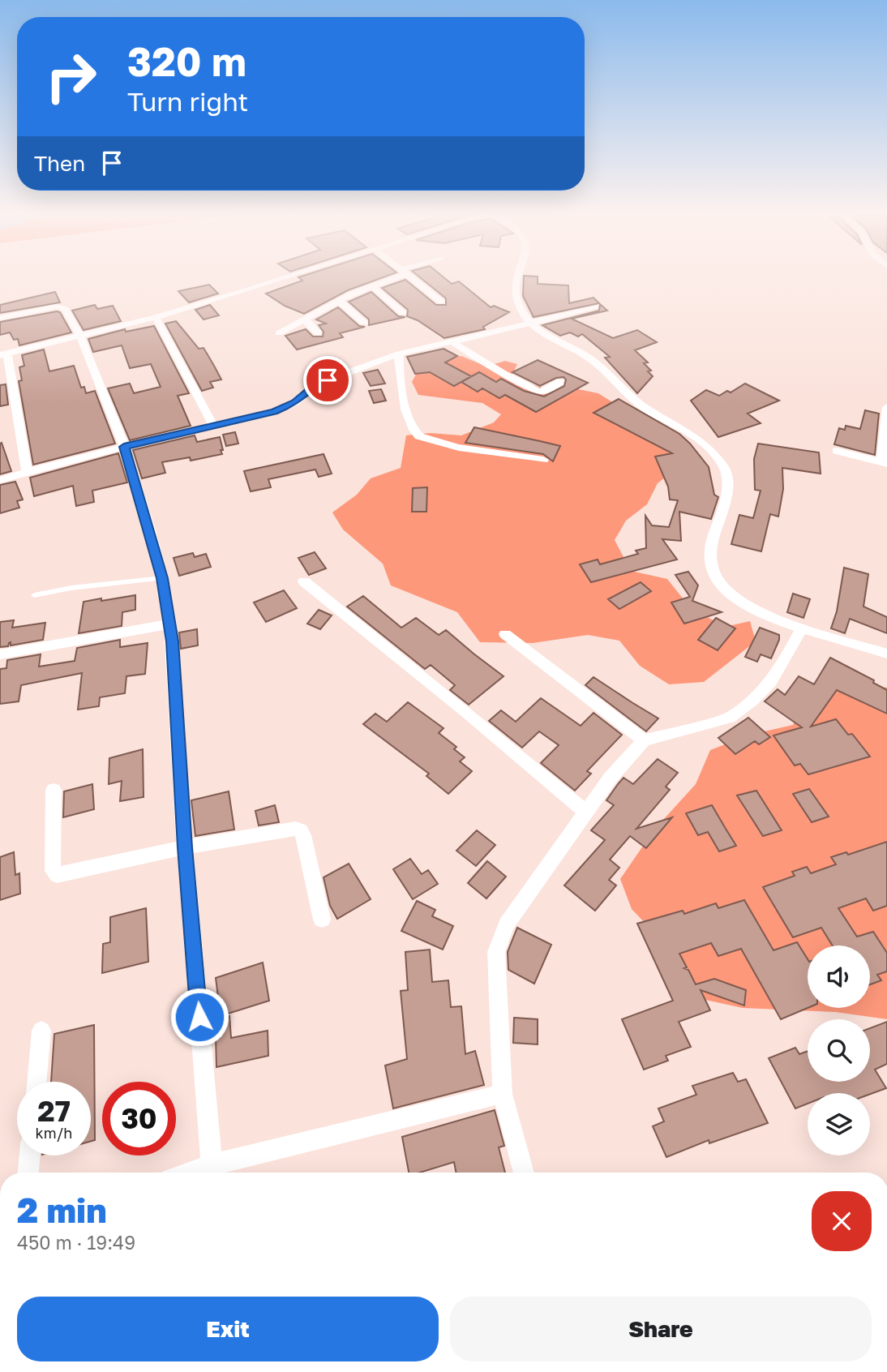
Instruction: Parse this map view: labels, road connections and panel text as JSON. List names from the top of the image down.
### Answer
{
  "page": {
    "turn": ["320 m", "Turn right"],
    "then": "Then",
    "speed": "27 km/h",
    "limit": "30",
    "heading": ["2 min", "450 m · 19:49"],
    "buttons": ["Exit", "Share"]
  }
}
